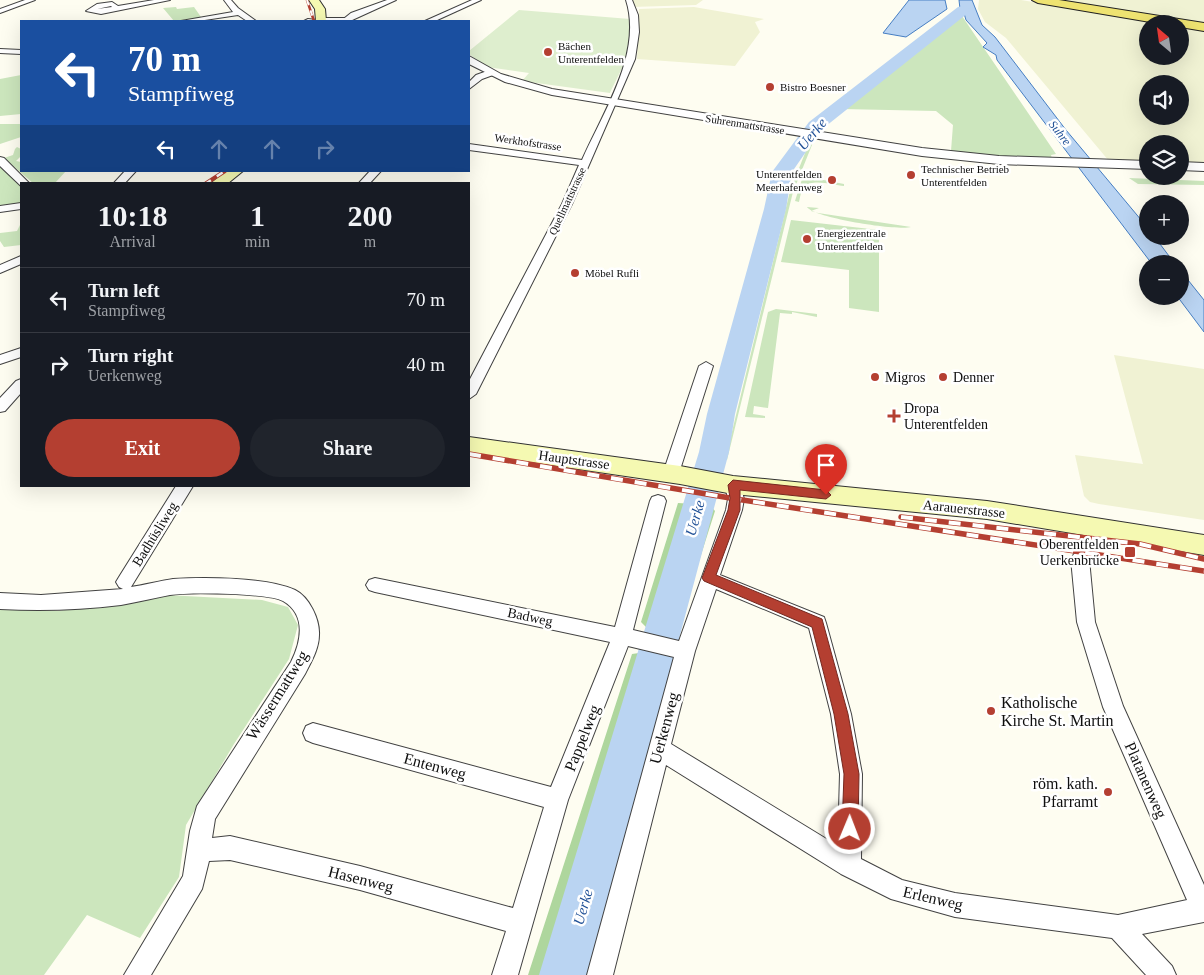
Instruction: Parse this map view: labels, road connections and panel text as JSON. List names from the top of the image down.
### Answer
{
  "streets": {
    "main road": ["Hauptstrasse", "Aarauerstrasse"],
    "street": [
      "Suhrenmattstrasse",
      "Werkhofstrasse",
      "Quellmattstrasse",
      "Badhüsliweg",
      "Badweg",
      "Wässermattweg",
      "Uerkenweg",
      "Pappelweg",
      "Entenweg",
      "Platanenweg",
      "Hasenweg",
      "Erlenweg"
    ]
  },
  "crossings": [
    ["Suhrenmattstrasse", "Quellmattstrasse"],
    ["Werkhofstrasse", "Quellmattstrasse"],
    ["Hauptstrasse", "Aarauerstrasse"],
    ["Hauptstrasse", "Uerkenweg"],
    ["Aarauerstrasse", "Uerkenweg"],
    ["Badweg", "Uerkenweg"],
    ["Badweg", "Pappelweg"],
    ["Wässermattweg", "Hasenweg"],
    ["Uerkenweg", "Erlenweg"],
    ["Pappelweg", "Entenweg"],
    ["Pappelweg", "Hasenweg"],
    ["Platanenweg", "Erlenweg"]
  ],
  "water": ["Suhre", "Uerke"],
  "places": {
    "other": [
      "Bächen Unterentfelden",
      "Bistro Boesner",
      "Technischer Betrieb Unterentfelden",
      "Unterentfelden Meerhafenweg",
      "Energiezentrale Unterentfelden",
      "Möbel Rufli",
      "Migros",
      "Denner",
      "Katholische Kirche St. Martin",
      "röm. kath. Pfarramt"
    ],
    "health": ["Dropa Unterentfelden"],
    "transit": ["Oberentfelden Uerkenbrücke"]
  },
  "north": "top left",
  "page": {
    "map_buttons": ["+", "−"],
    "turn": ["70 m", "Stampfiweg"],
    "eta": [
      "10:18",
      "Arrival",
      "1",
      "min",
      "200",
      "m"
    ],
    "list": [
      {
        "name": "Turn left",
        "note": "Stampfiweg",
        "value": "70 m"
      },
      {
        "name": "Turn right",
        "note": "Uerkenweg",
        "value": "40 m"
      }
    ],
    "buttons": ["Exit", "Share"]
  }
}
